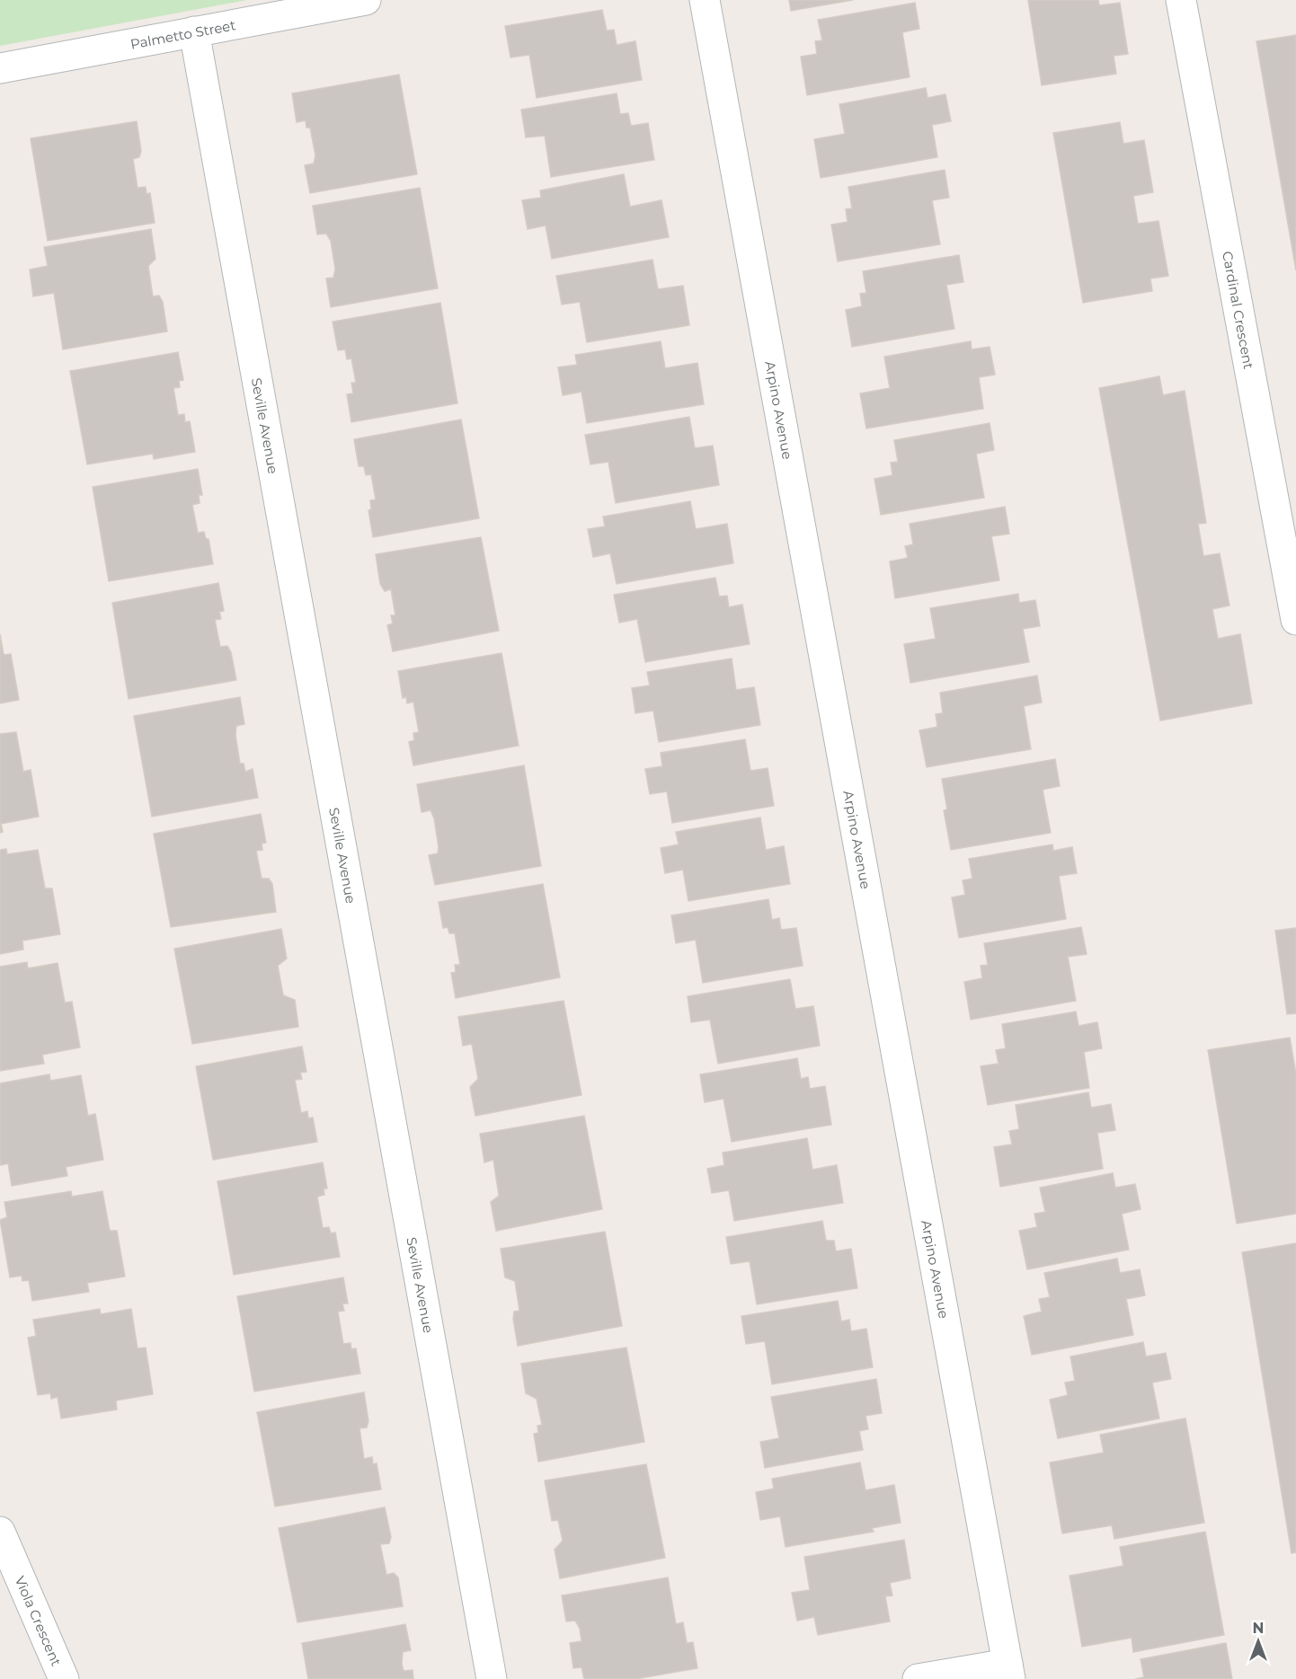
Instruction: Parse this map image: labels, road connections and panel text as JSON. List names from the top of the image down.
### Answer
{
  "streets": {
    "street": [
      "Palmetto Street",
      "Cardinal Crescent",
      "Arpino Avenue",
      "Seville Avenue",
      "Viola Crescent"
    ]
  },
  "crossings": [
    ["Palmetto Street", "Seville Avenue"]
  ],
  "north": "top"
}
